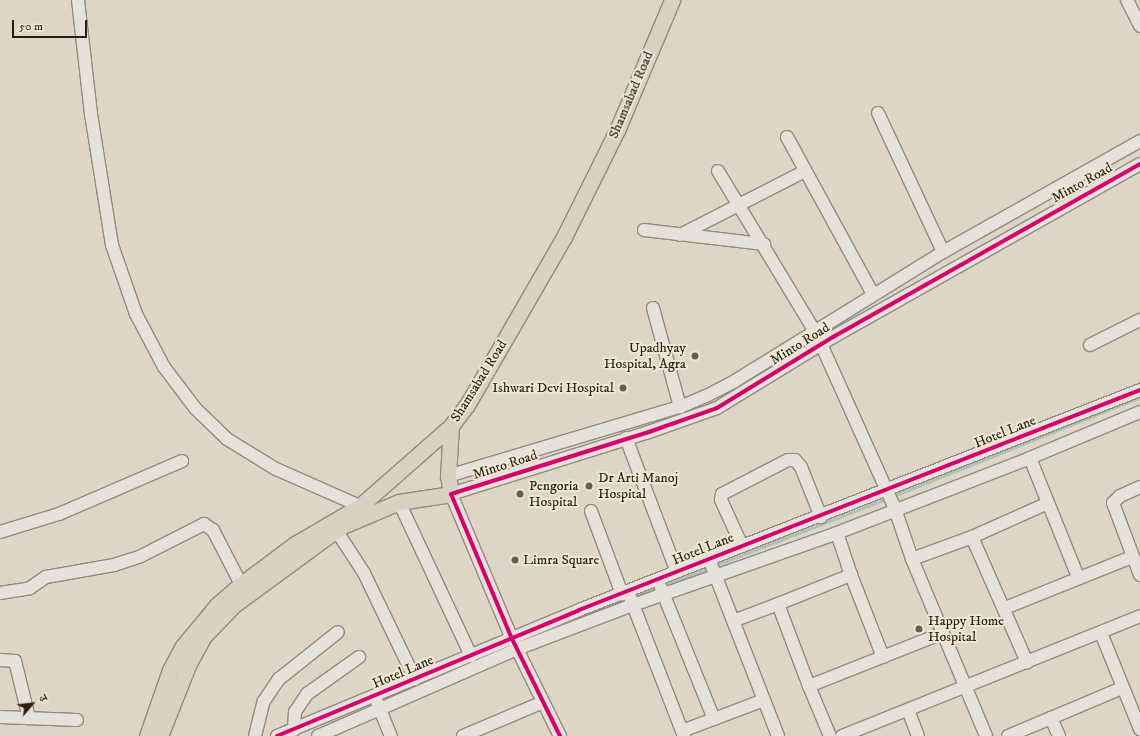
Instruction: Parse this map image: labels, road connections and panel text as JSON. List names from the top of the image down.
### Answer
{
  "streets": {
    "main road": ["Shamsabad Road", "Minto Road"],
    "street": ["Hotel Lane"]
  },
  "crossings": [
    ["Shamsabad Road", "Minto Road"]
  ],
  "places": [
    "Upadhyay Hospital, Agra",
    "Ishwari Devi Hospital",
    "Dr Arti Manoj Hospital",
    "Pengoria Hospital",
    "Limra Square",
    "Happy Home Hospital"
  ],
  "scale_bar": "50 m",
  "north": "top right"
}
